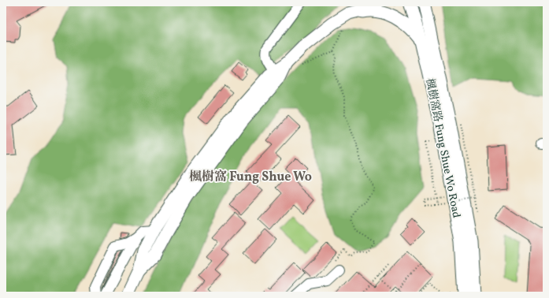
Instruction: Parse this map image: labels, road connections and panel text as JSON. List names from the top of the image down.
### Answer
{
  "streets": {
    "main road": ["楓樹窩路 Fung Shue Wo Road"]
  },
  "districts": ["楓樹窩 Fung Shue Wo"]
}
